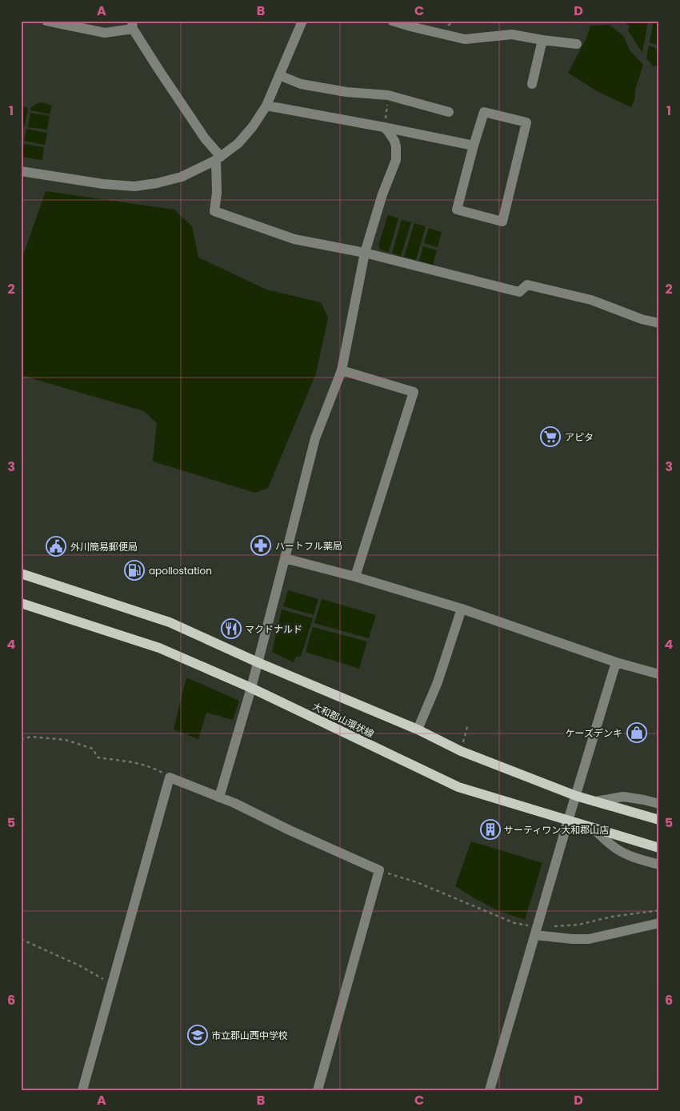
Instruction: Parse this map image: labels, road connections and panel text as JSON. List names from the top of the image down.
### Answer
{
  "streets": {
    "main road": ["大和郡山環状線"]
  },
  "places": {
    "supermarket": ["アピタ"],
    "pharmacy": ["ハートフル薬局"],
    "public building": ["外川簡易郵便局"],
    "fuel station": ["apollostation"],
    "restaurant": ["マクドナルド"],
    "shop": ["ケーズデンキ"],
    "building": ["サーティワン大和郡山店"],
    "school or university": ["市立郡山西中学校"]
  },
  "grid": {
    "columns": [
      "A",
      "B",
      "C",
      "D"
    ],
    "rows": [
      "1",
      "2",
      "3",
      "4",
      "5",
      "6"
    ]
  }
}
